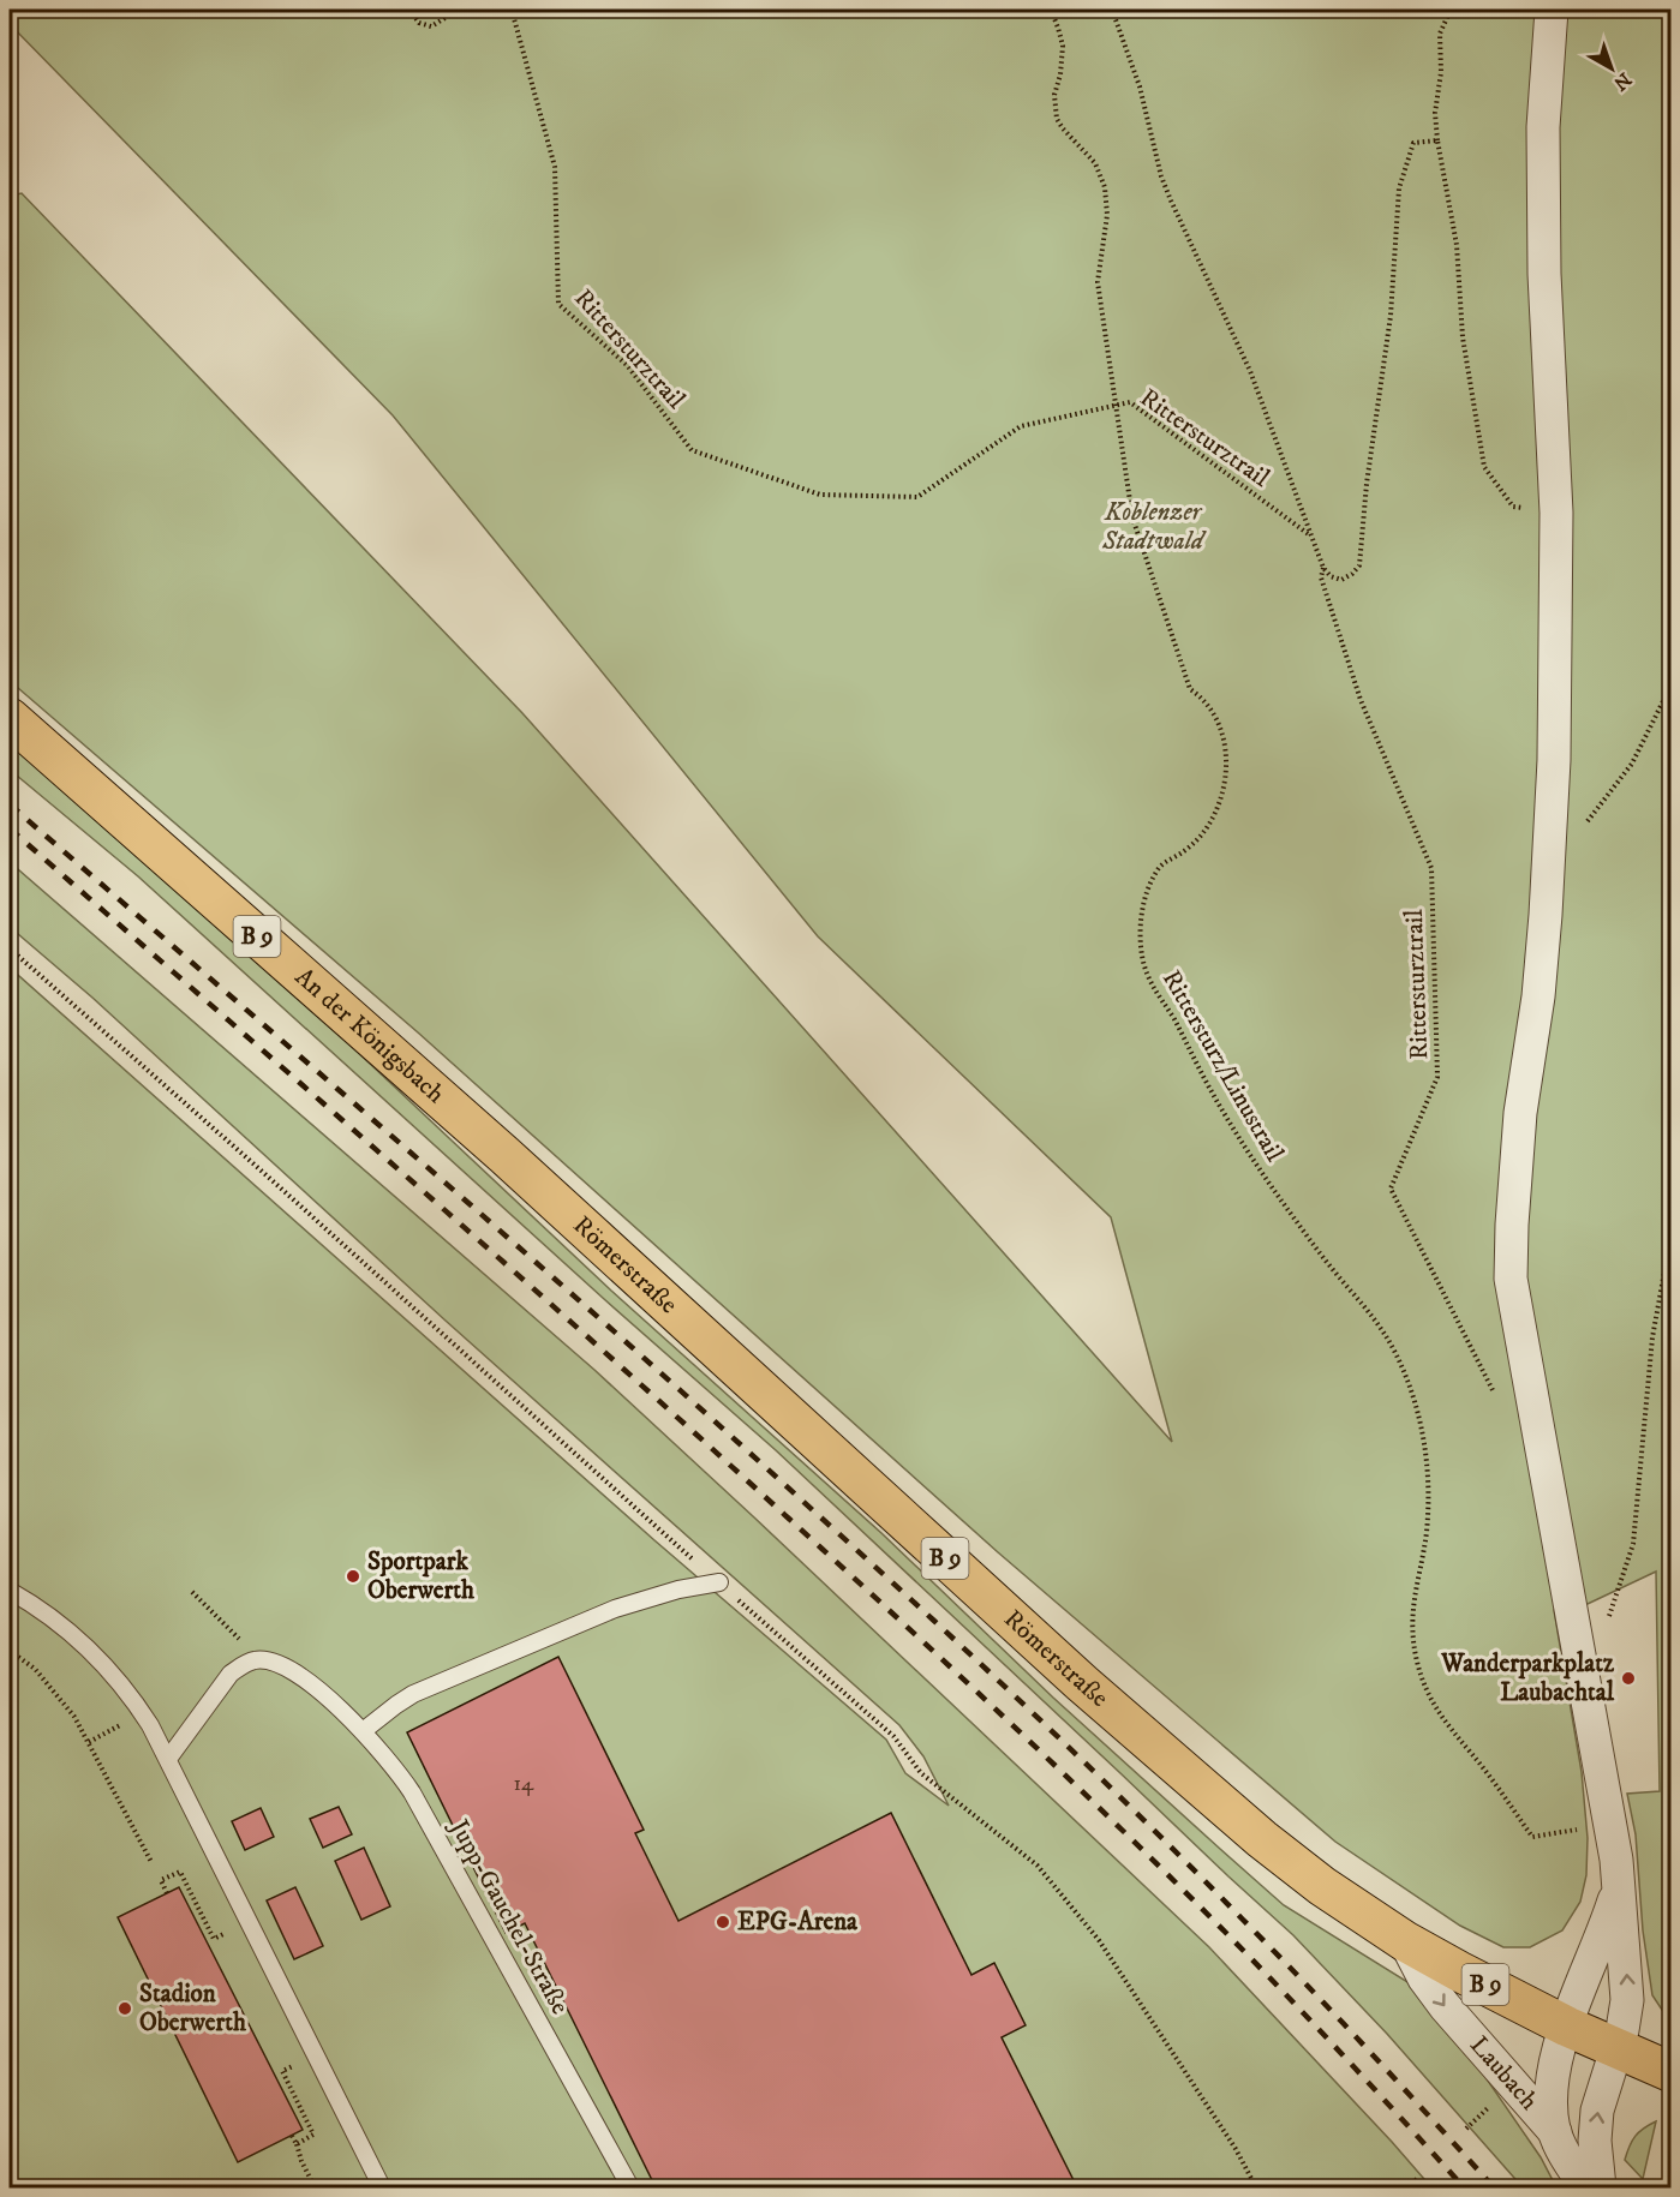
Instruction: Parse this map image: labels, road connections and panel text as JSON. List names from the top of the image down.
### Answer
{
  "streets": {
    "main road": ["B 9", "An der Königsbach", "Römerstraße"],
    "street": ["Laubach"],
    "lane": ["Jupp-Gauchel-Straße"],
    "path": ["Rittersturztrail", "Rittersturz/Linustrail"]
  },
  "crossings": [
    ["Rittersturztrail", "Rittersturz/Linustrail"],
    ["An der Königsbach", "Römerstraße"],
    ["Römerstraße", "Laubach"]
  ],
  "one_way": ["Laubach"],
  "parks": ["Koblenzer Stadtwald"],
  "places": [
    "Sportpark Oberwerth",
    "Wanderparkplatz Laubachtal",
    "EPG-Arena",
    "Stadion Oberwerth"
  ],
  "house_numbers": ["14"],
  "north": "bottom right"
}
